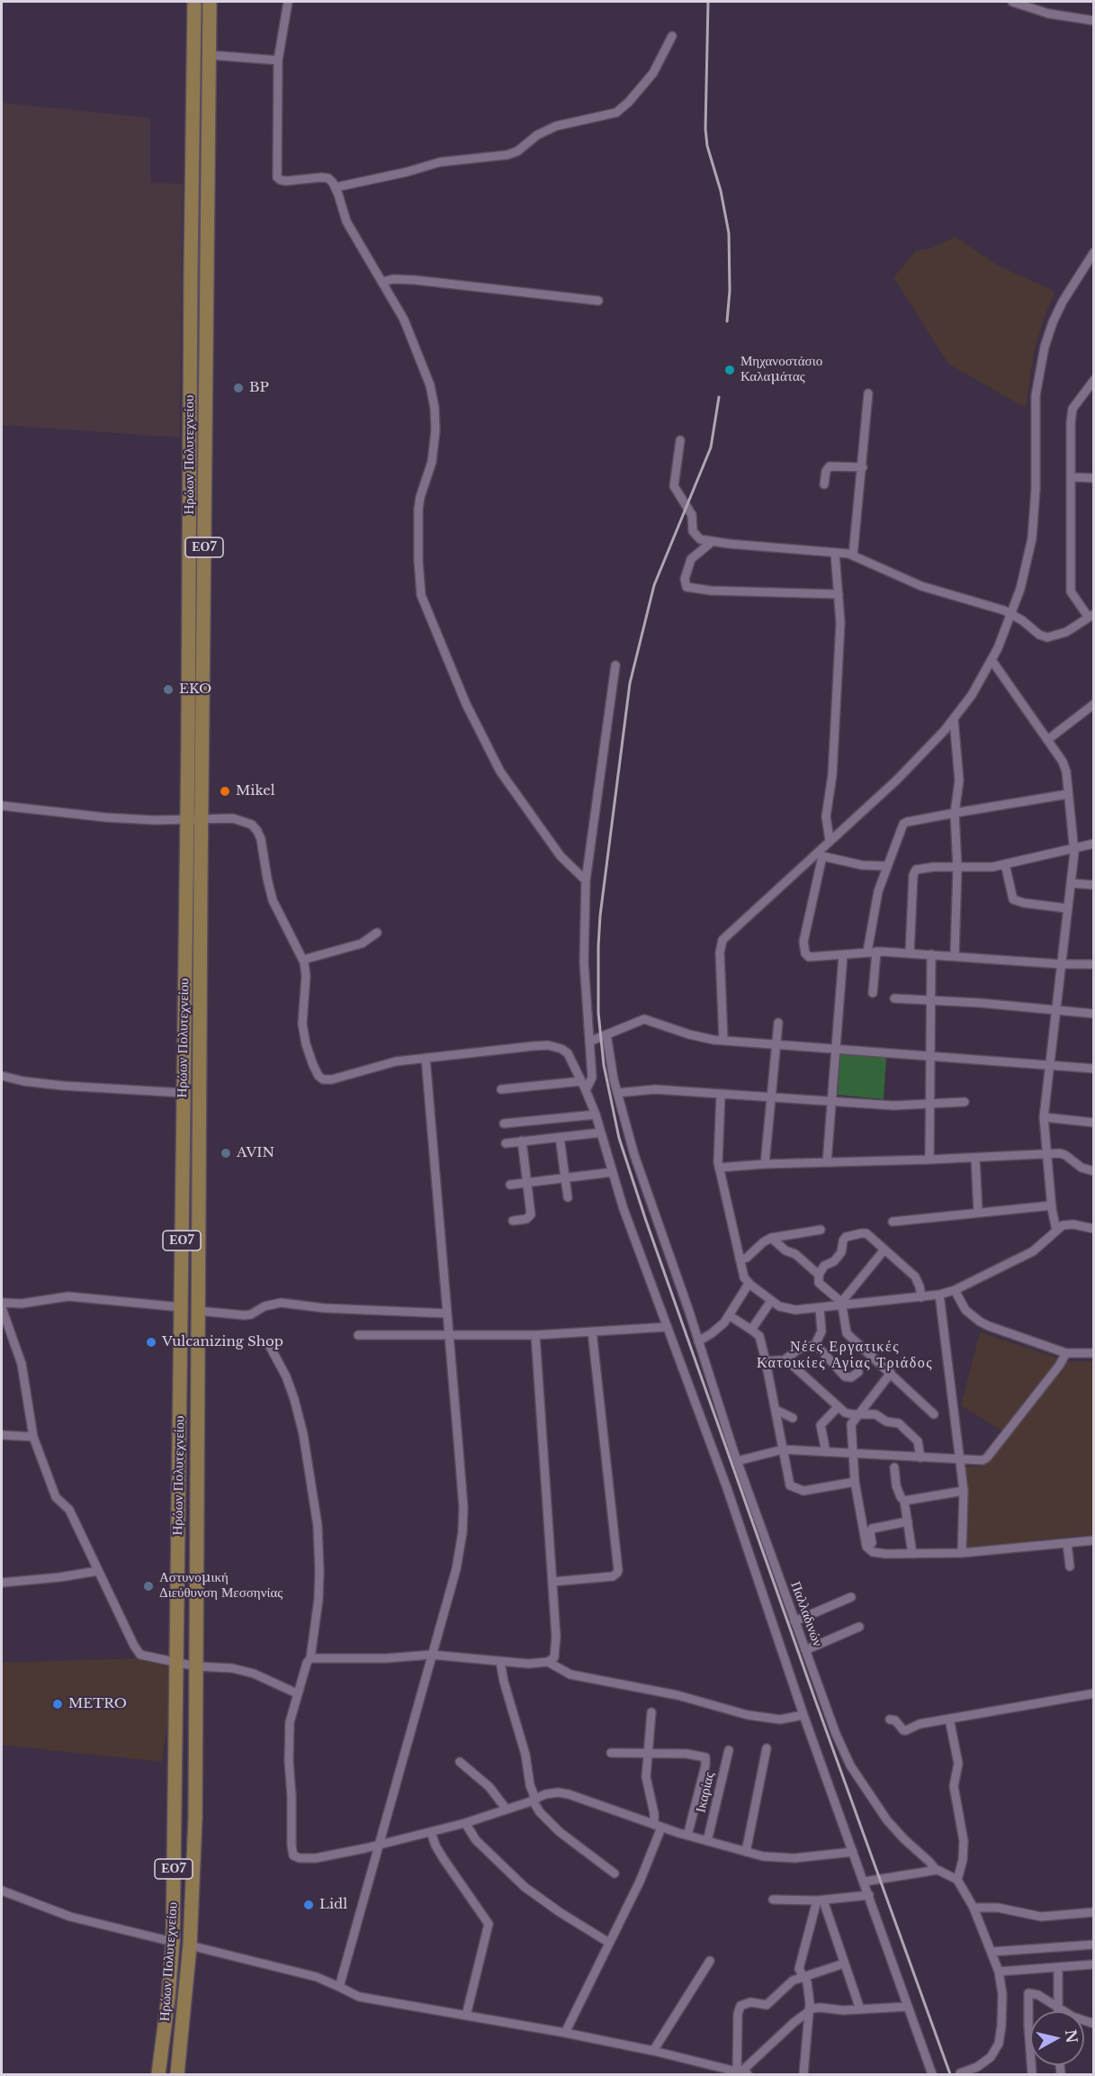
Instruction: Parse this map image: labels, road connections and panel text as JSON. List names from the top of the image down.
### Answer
{
  "streets": {
    "main road": ["Ηρώων Πολυτεχνείου", "ΕΟ7"],
    "street": ["Παλλαδινών", "Ικαρίας"]
  },
  "districts": ["Νέες Εργατικές Κατοικίες Αγίας Τριάδος"],
  "places": [
    "Μηχανοστάσιο Καλαμάτας",
    "BP",
    "EKO",
    "Mikel",
    "AVIN",
    "Vulcanizing Shop",
    "Αστυνομική Διεύθυνση Μεσσηνίας",
    "METRO",
    "Lidl"
  ],
  "north": "right"
}
